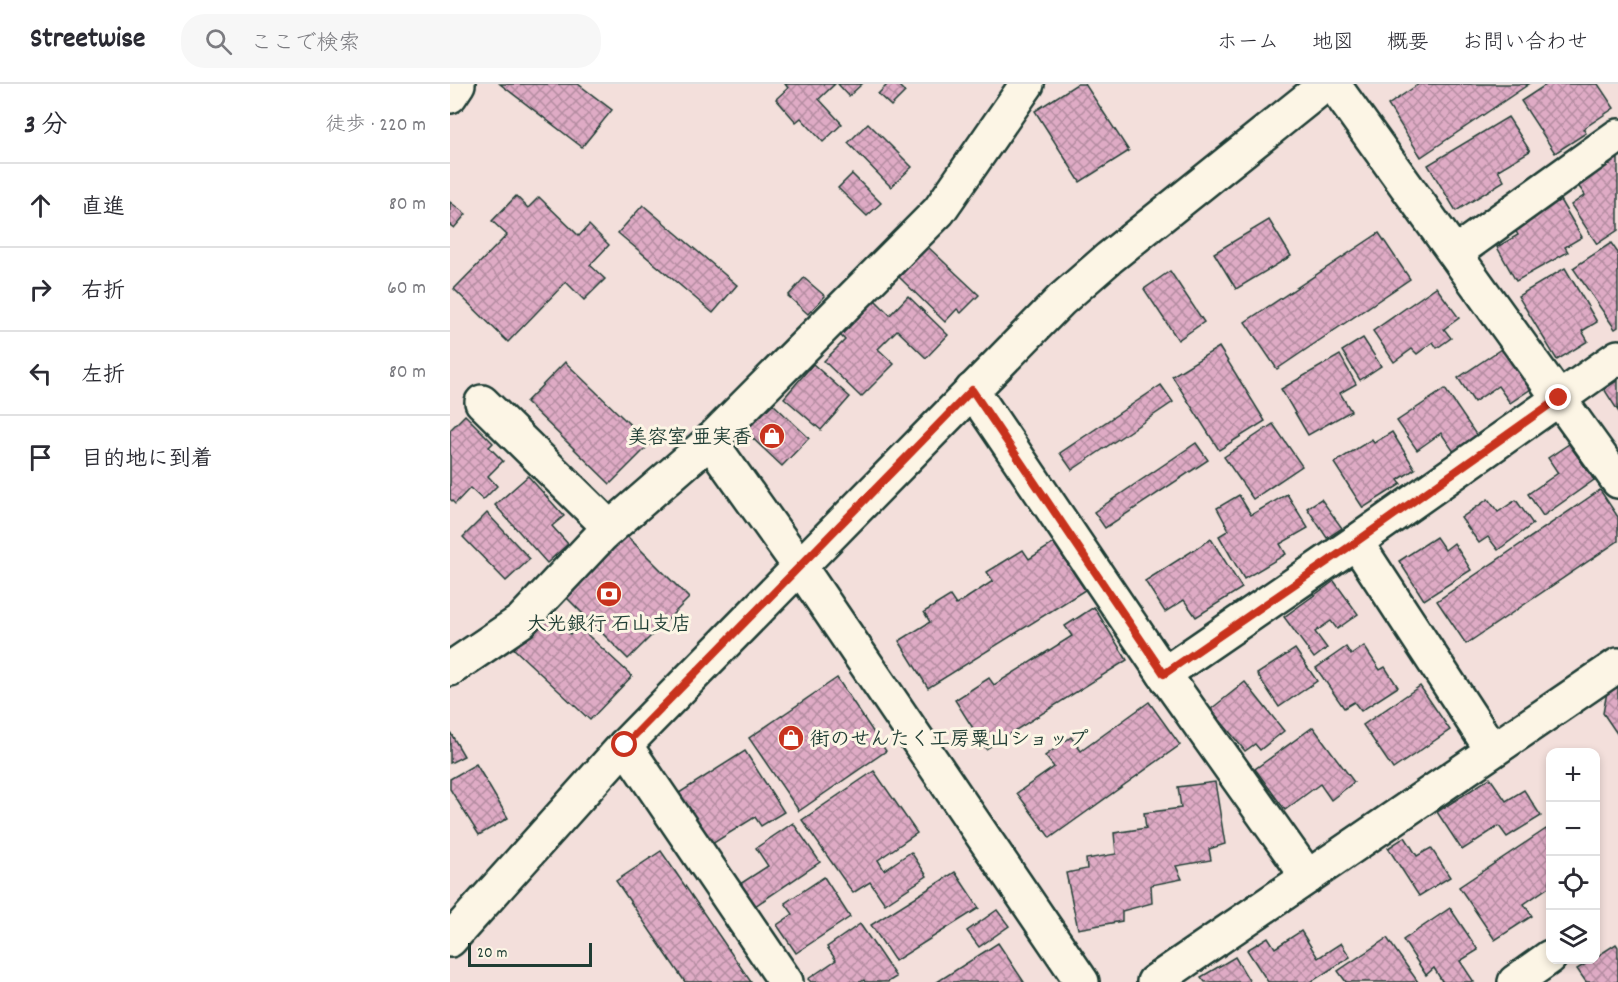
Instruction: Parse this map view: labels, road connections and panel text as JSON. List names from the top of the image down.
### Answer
{
  "places": {
    "shop": ["美容室 亜実香", "街のせんたく工房粟山ショップ"],
    "bank": ["大光銀行 石山支店"]
  },
  "scale_bar": "20 m",
  "page": {
    "header": "Streetwise",
    "search": "ここで検索",
    "nav": [
      "ホーム",
      "地図",
      "概要",
      "お問い合わせ"
    ],
    "heading": ["3 分", "徒歩 · 220 m"],
    "list": [
      ["直進", "80 m"],
      ["右折", "60 m"],
      ["左折", "80 m"],
      "目的地に到着"
    ],
    "map_buttons": ["+", "−"],
    "scale": "20 m"
  }
}
